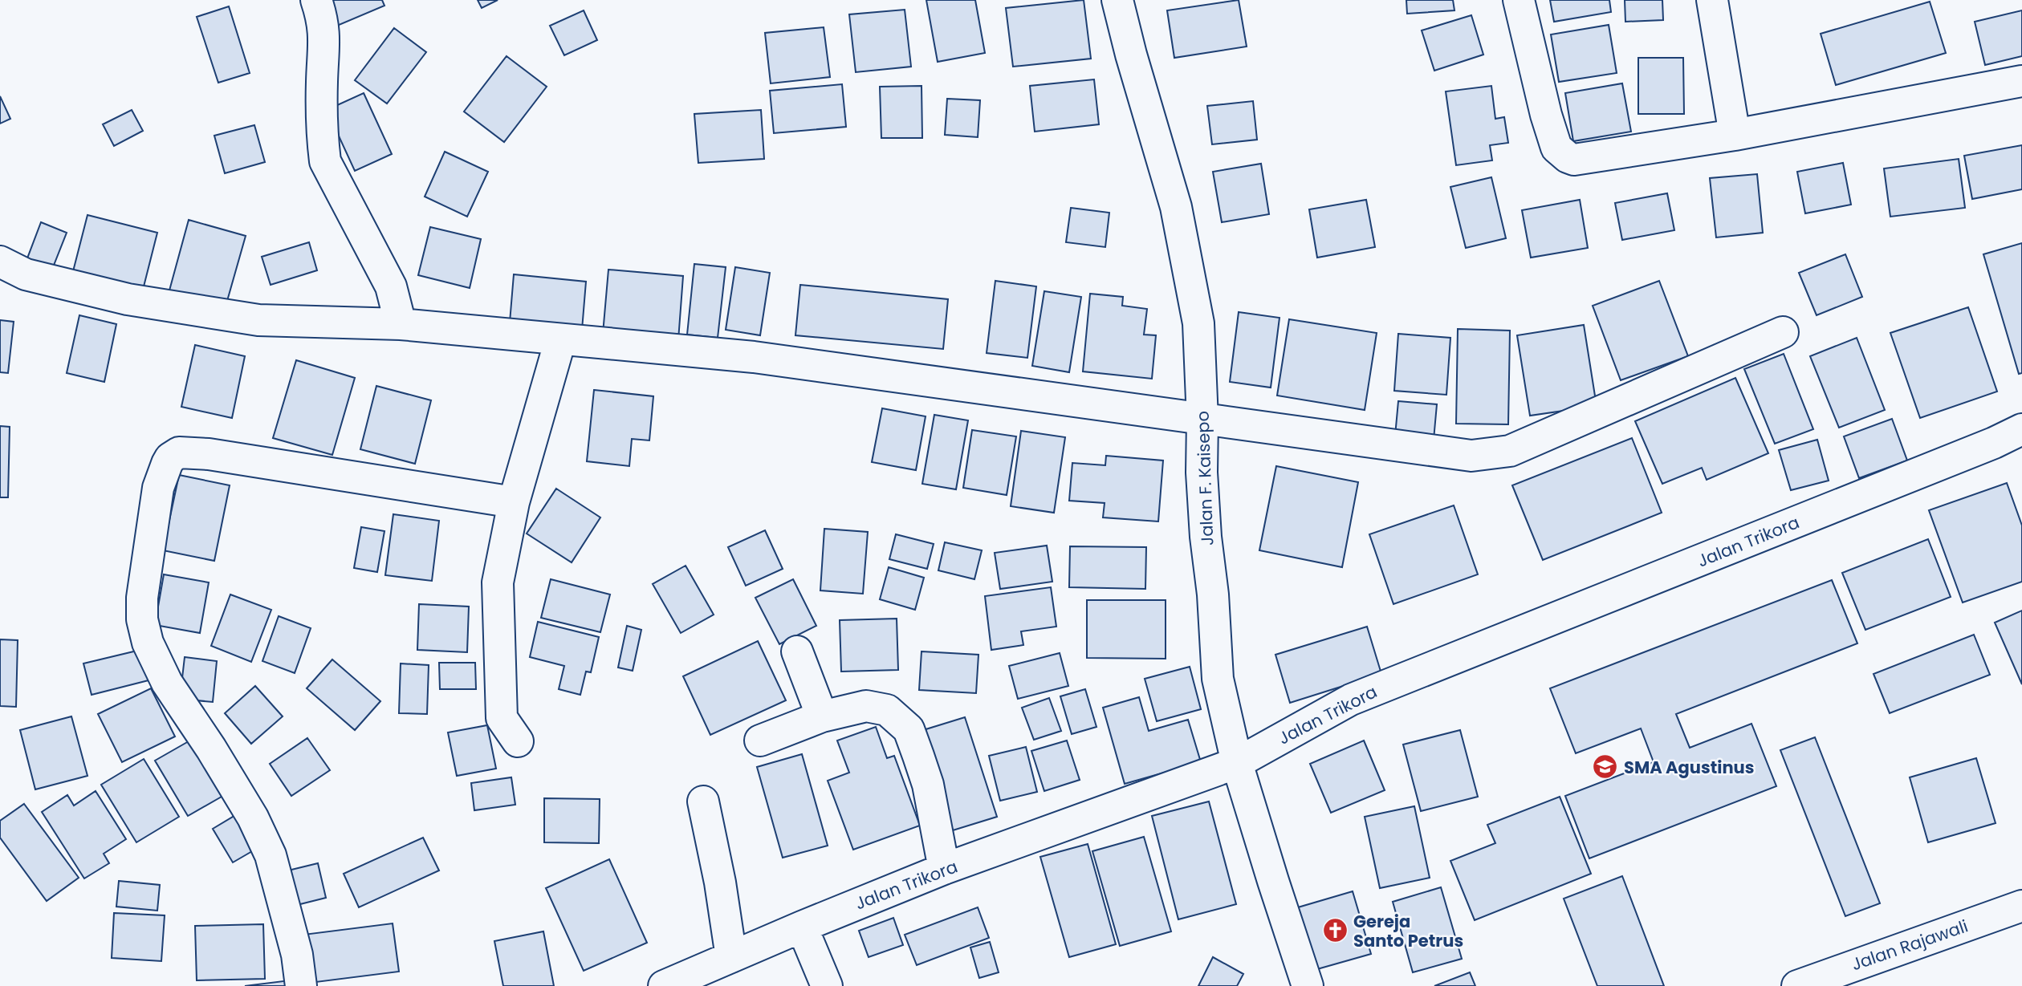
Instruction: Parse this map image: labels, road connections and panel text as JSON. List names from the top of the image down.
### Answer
{
  "streets": {
    "street": ["Jalan F. Kaisepo", "Jalan Trikora", "Jalan Rajawali"]
  },
  "crossings": [
    ["Jalan F. Kaisepo", "Jalan Trikora"]
  ],
  "places": {
    "school or university": ["SMA Agustinus"],
    "church": ["Gereja Santo Petrus"]
  }
}
